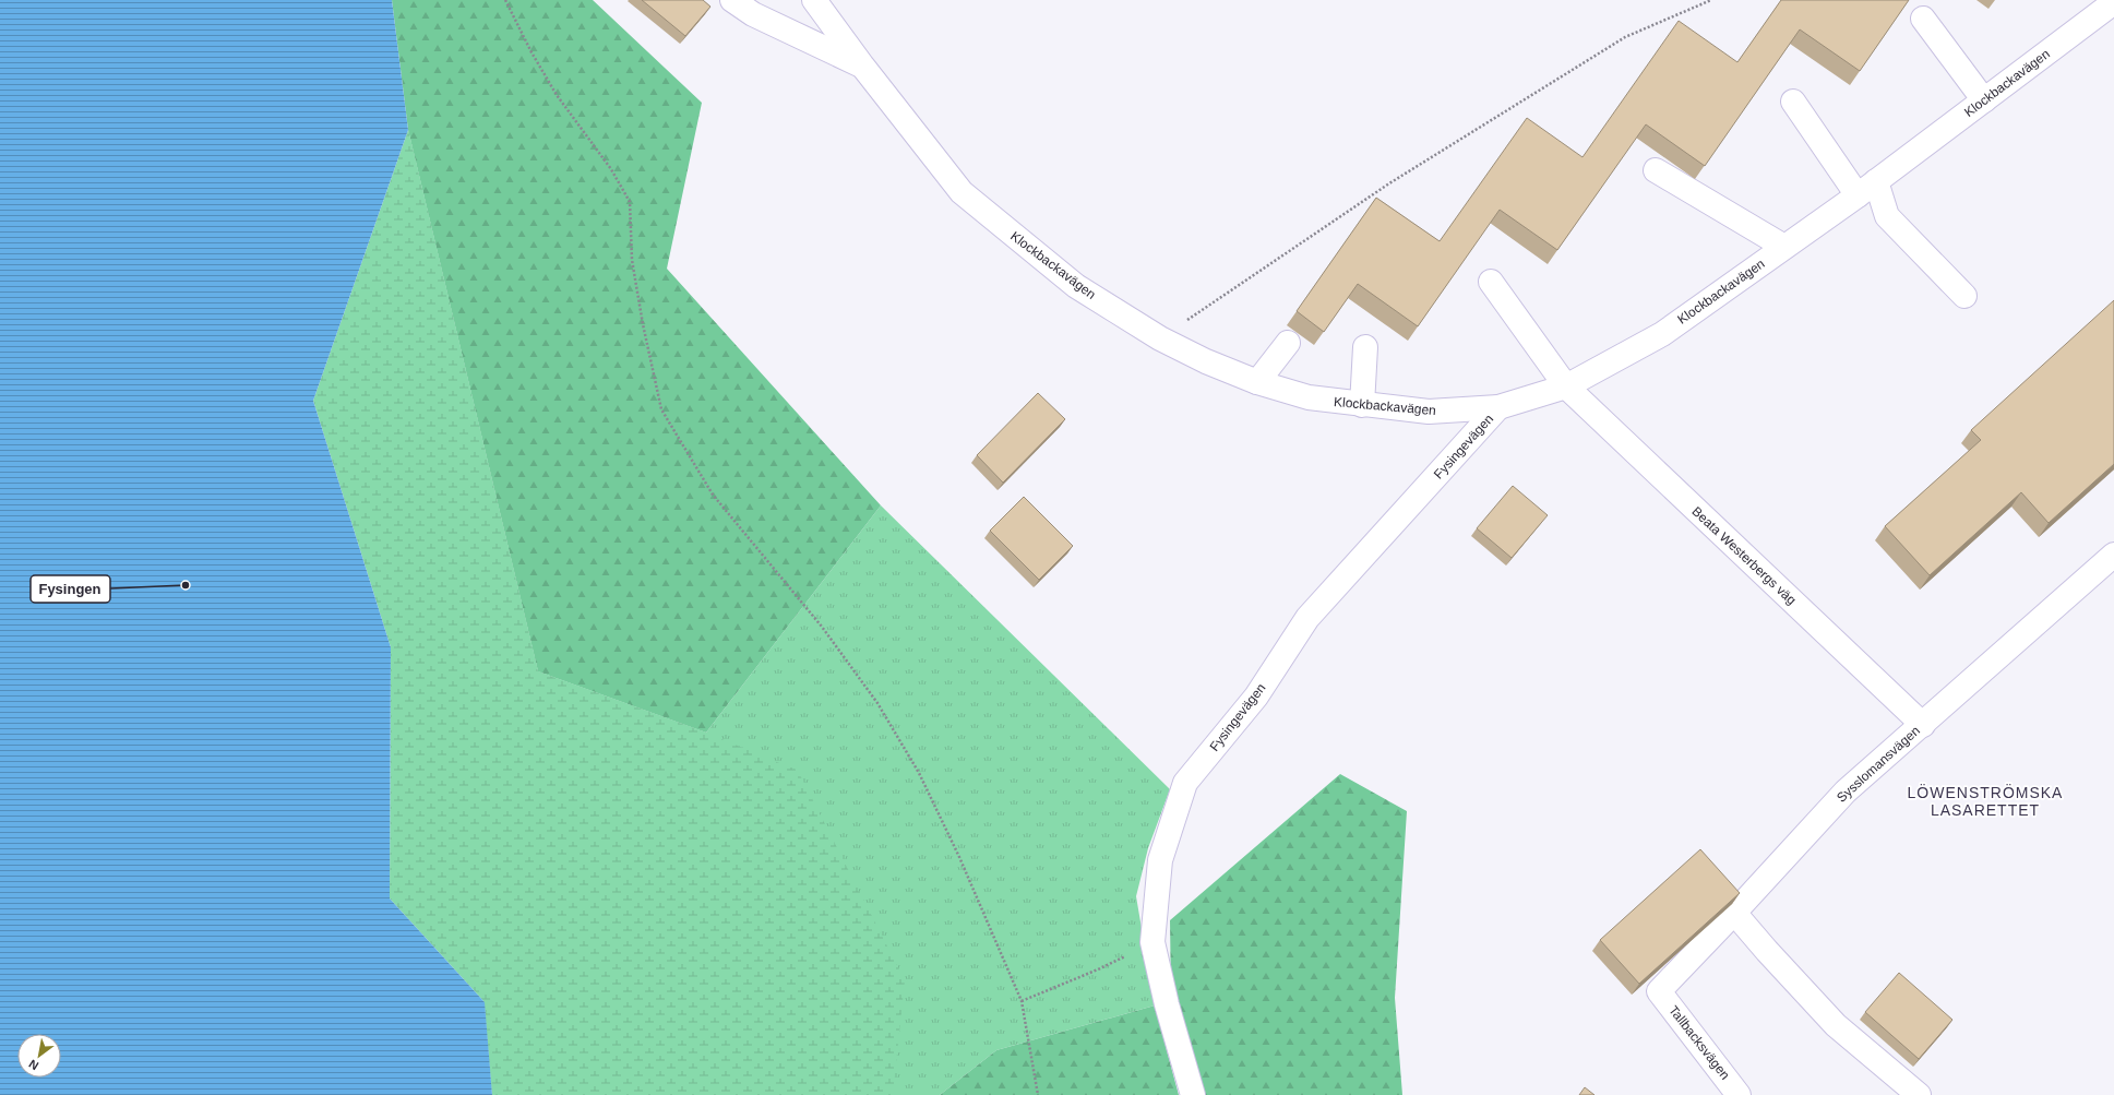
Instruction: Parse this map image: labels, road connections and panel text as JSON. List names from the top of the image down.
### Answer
{
  "streets": {
    "street": [
      "Klockbackavägen",
      "Fysingevägen",
      "Beata Westerbergs väg",
      "Sysslomansvägen",
      "Tallbacksvägen"
    ]
  },
  "crossings": [
    ["Klockbackavägen", "Fysingevägen"],
    ["Klockbackavägen", "Beata Westerbergs väg"],
    ["Beata Westerbergs väg", "Sysslomansvägen"],
    ["Sysslomansvägen", "Tallbacksvägen"]
  ],
  "districts": ["LÖWENSTRÖMSKA LASARETTET"],
  "places": ["Fysingen"],
  "north": "bottom left"
}
